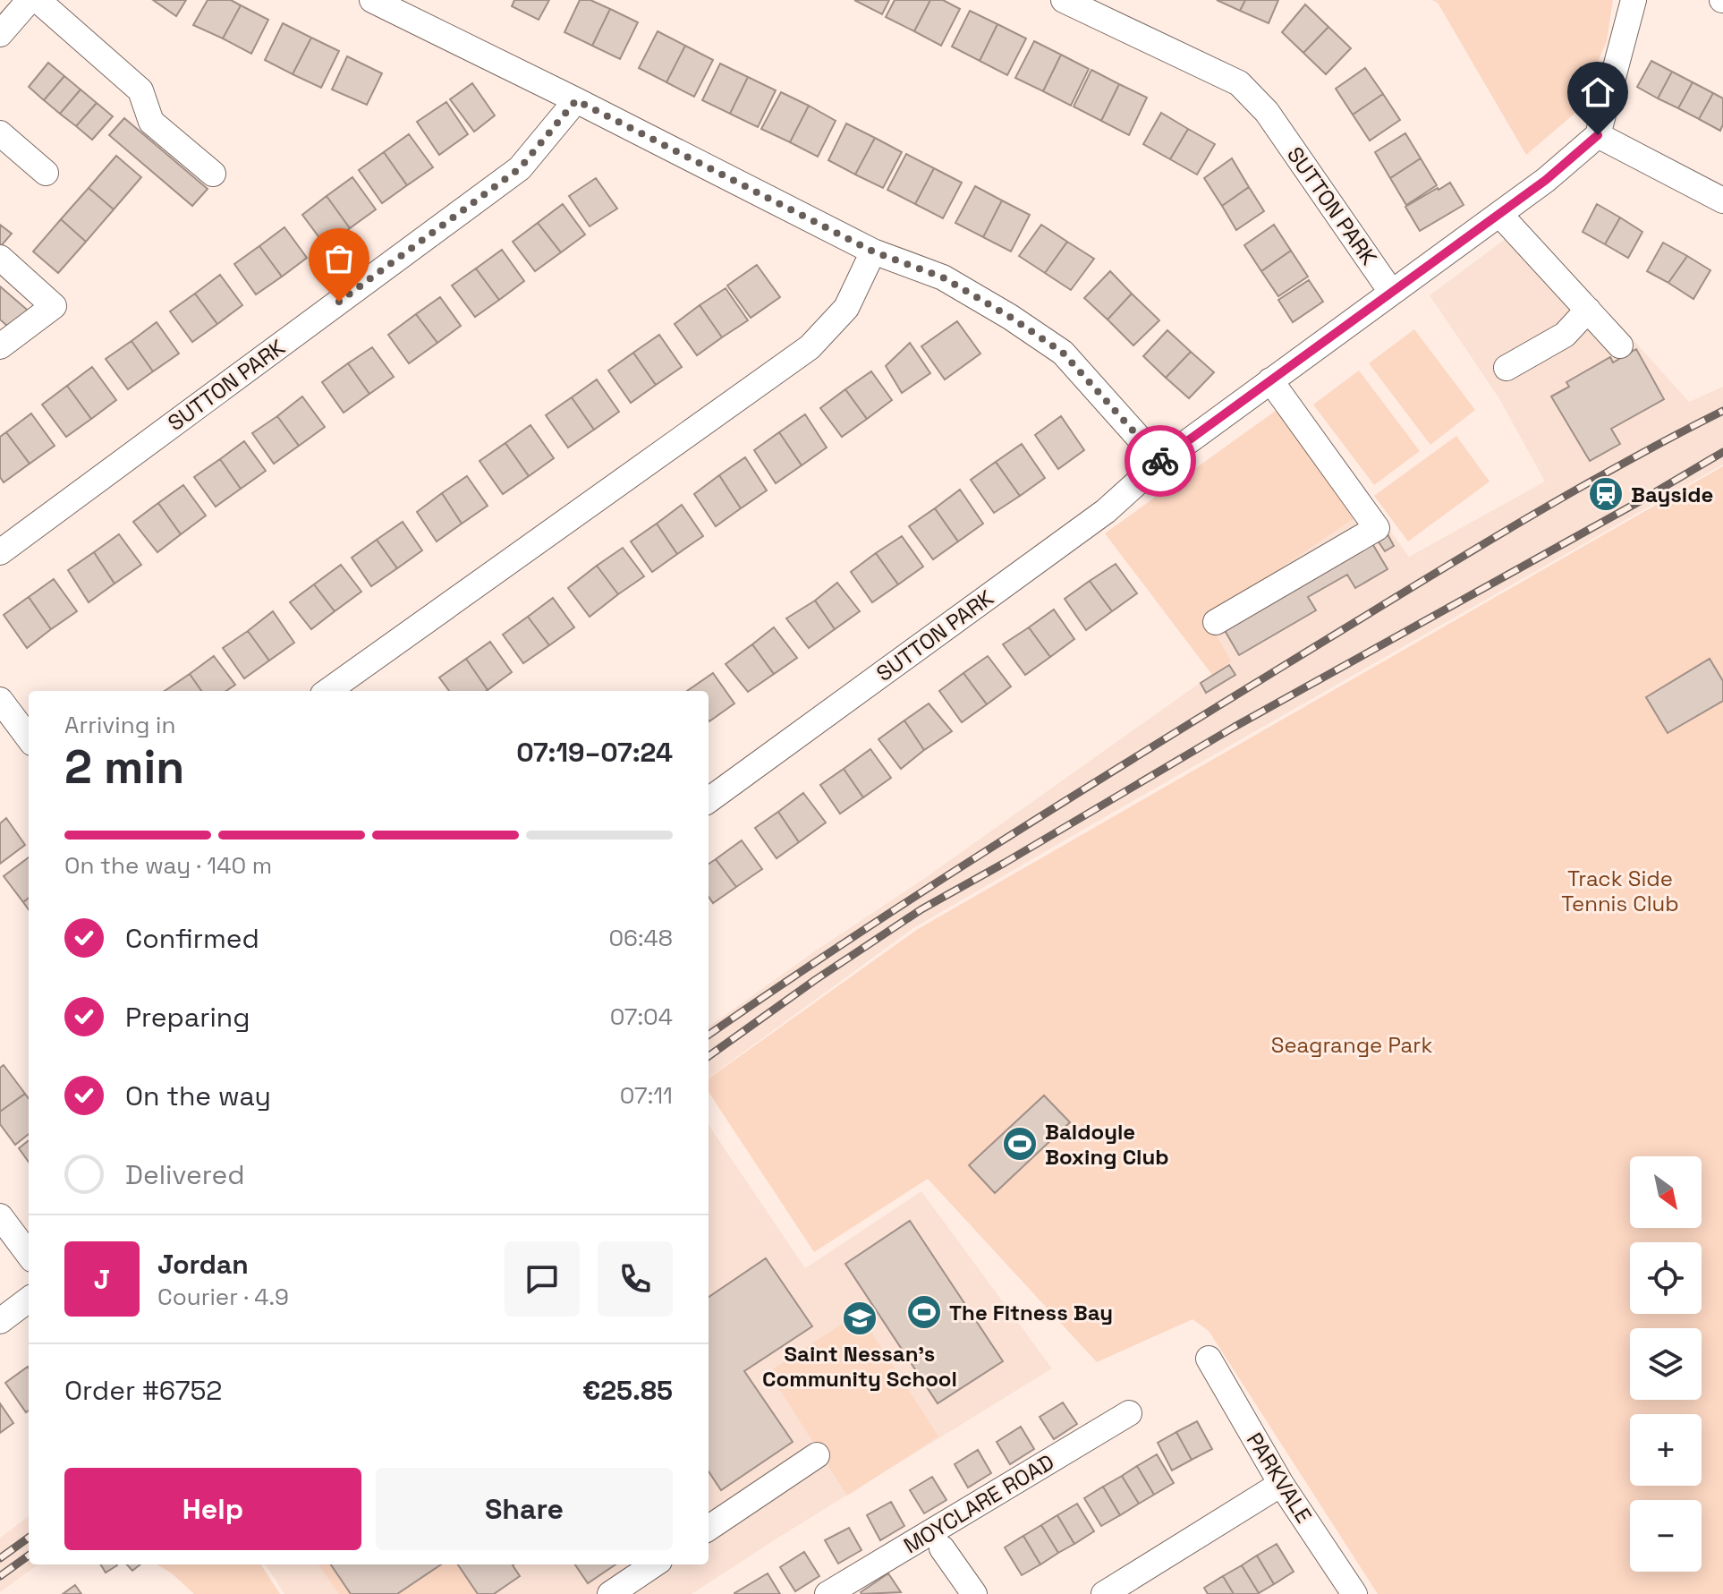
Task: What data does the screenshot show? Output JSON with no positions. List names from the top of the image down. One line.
{"streets":{"street":["SUTTON PARK","PARKVALE","MOYCLARE ROAD"]},"parks":["Track Side Tennis Club","Seagrange Park"],"places":{"station":["Bayside"],"sports":["Baldoyle Boxing Club","The Fitness Bay"],"school or university":["Saint Nessan's Community School"]},"north":"bottom right","page":{"heading":["2 min","Arriving in","07:19–07:24"],"panel":["Jordan","Courier · 4.9","Order #6752","€25.85"],"bar":"On the way · 140 m","list":[["Confirmed","06:48"],["Preparing","07:04"],["On the way","07:11"],"Delivered"],"map_buttons":["+","−"],"round":"J","buttons":["Help","Share"]}}
